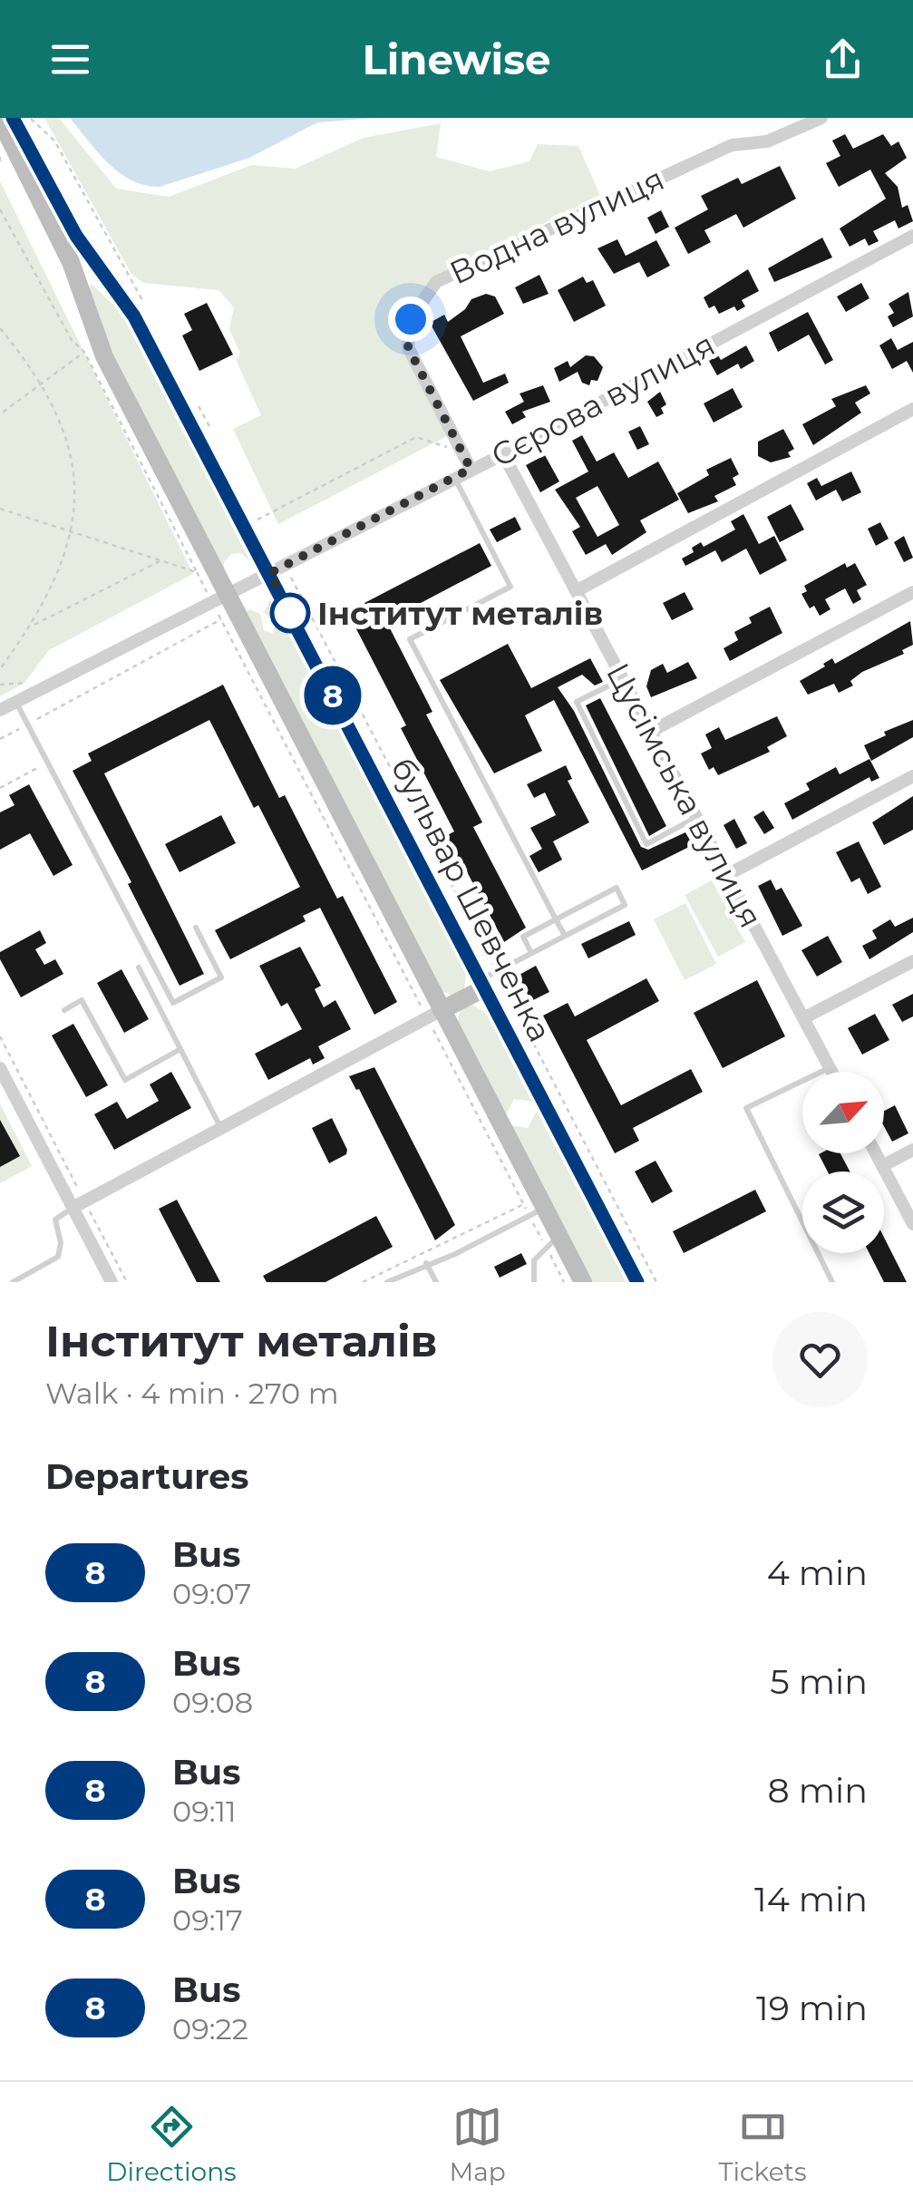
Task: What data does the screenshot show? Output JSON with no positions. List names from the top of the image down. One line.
{"streets":{"main road":["бульвар Шевченка"],"street":["Водна вулиця","Сєрова вулиця","Цусімська вулиця"]},"crossings":[["Водна вулиця","Сєрова вулиця"],["Сєрова вулиця","Цусімська вулиця"],["Сєрова вулиця","бульвар Шевченка"]],"places":["Інститут металів"],"lines":["bus line 8"],"north":"top right","page":{"header":"Linewise","on_map":"8","heading":[["Інститут металів","Walk · 4 min · 270 m"],"Departures"],"list":[{"mark":"8","name":"Bus","note":"09:07","value":"4 min"},{"mark":"8","name":"Bus","note":"09:08","value":"5 min"},{"mark":"8","name":"Bus","note":"09:11","value":"8 min"},{"mark":"8","name":"Bus","note":"09:17","value":"14 min"},{"mark":"8","name":"Bus","note":"09:22","value":"19 min"}],"tabs":["Directions","Map","Tickets"]}}
